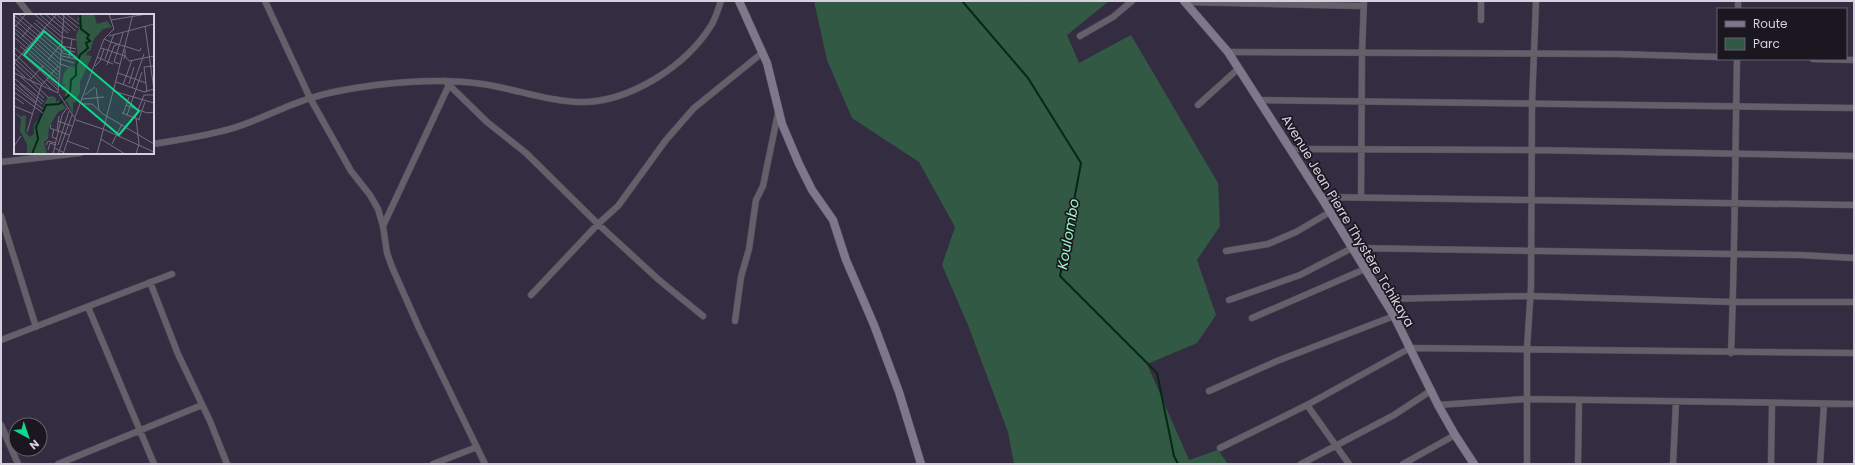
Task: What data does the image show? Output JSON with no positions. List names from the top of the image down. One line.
{"streets":{"street":["Avenue Jean Pierre Thystère Tchikaya"]},"water":["Koulombo"],"legend":["Route","Parc"],"north":"bottom right"}
